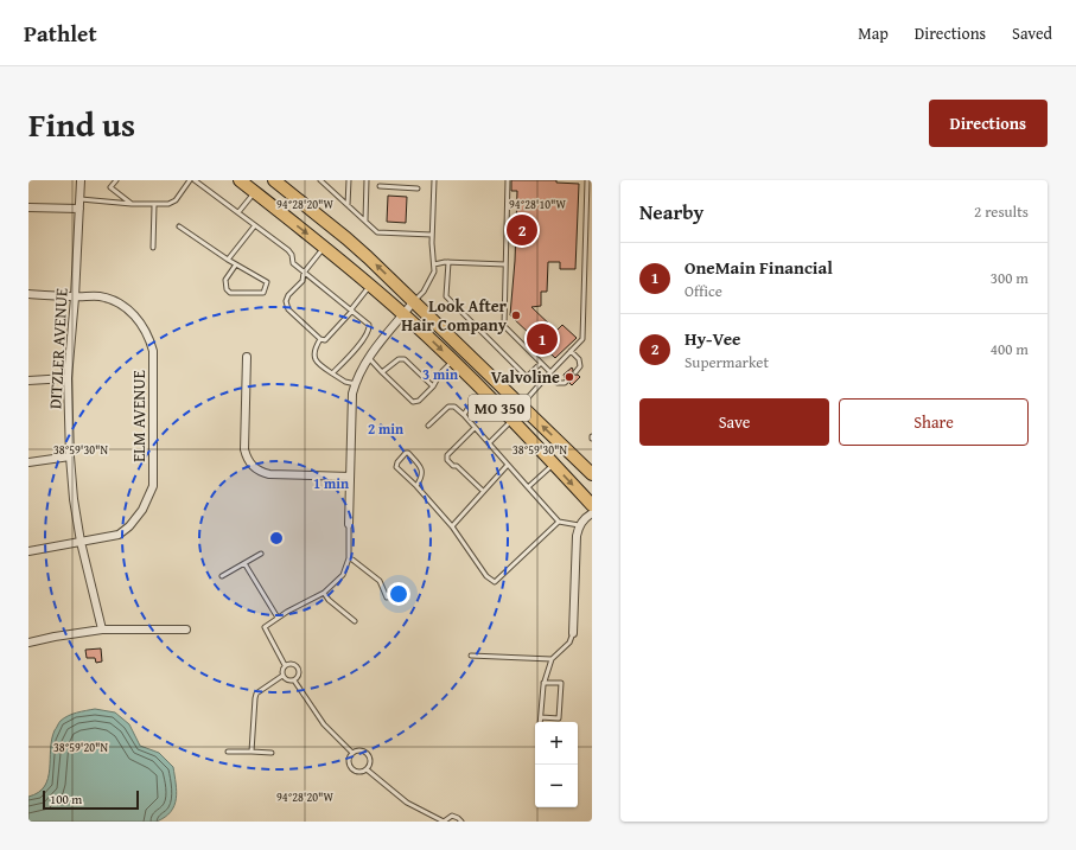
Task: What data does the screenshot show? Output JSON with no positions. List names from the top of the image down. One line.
{"streets":{"highway":["MO 350"],"street":["DITZLER AVENUE","ELM AVENUE"]},"crossings":[["DITZLER AVENUE","ELM AVENUE"]],"places":["Look After Hair Company","Valvoline"],"scale_bar":"100 m","page":{"header":"Pathlet","nav":["Map","Directions","Saved"],"title":"Find us","buttons":["Directions",["Save","Share"]],"heading":["Nearby","2 results"],"pins":["2","1"],"list":[{"mark":"1","name":"OneMain Financial","note":"Office","value":"300 m"},{"mark":"2","name":"Hy-Vee","note":"Supermarket","value":"400 m"}],"map_buttons":["+","−"],"scale":"100 m"},"coordinates":["94°28'20\"W","94°28'10\"W","38°59'30\"N","38°59'20\"N"],"rings":["3 min","2 min","1 min"]}
